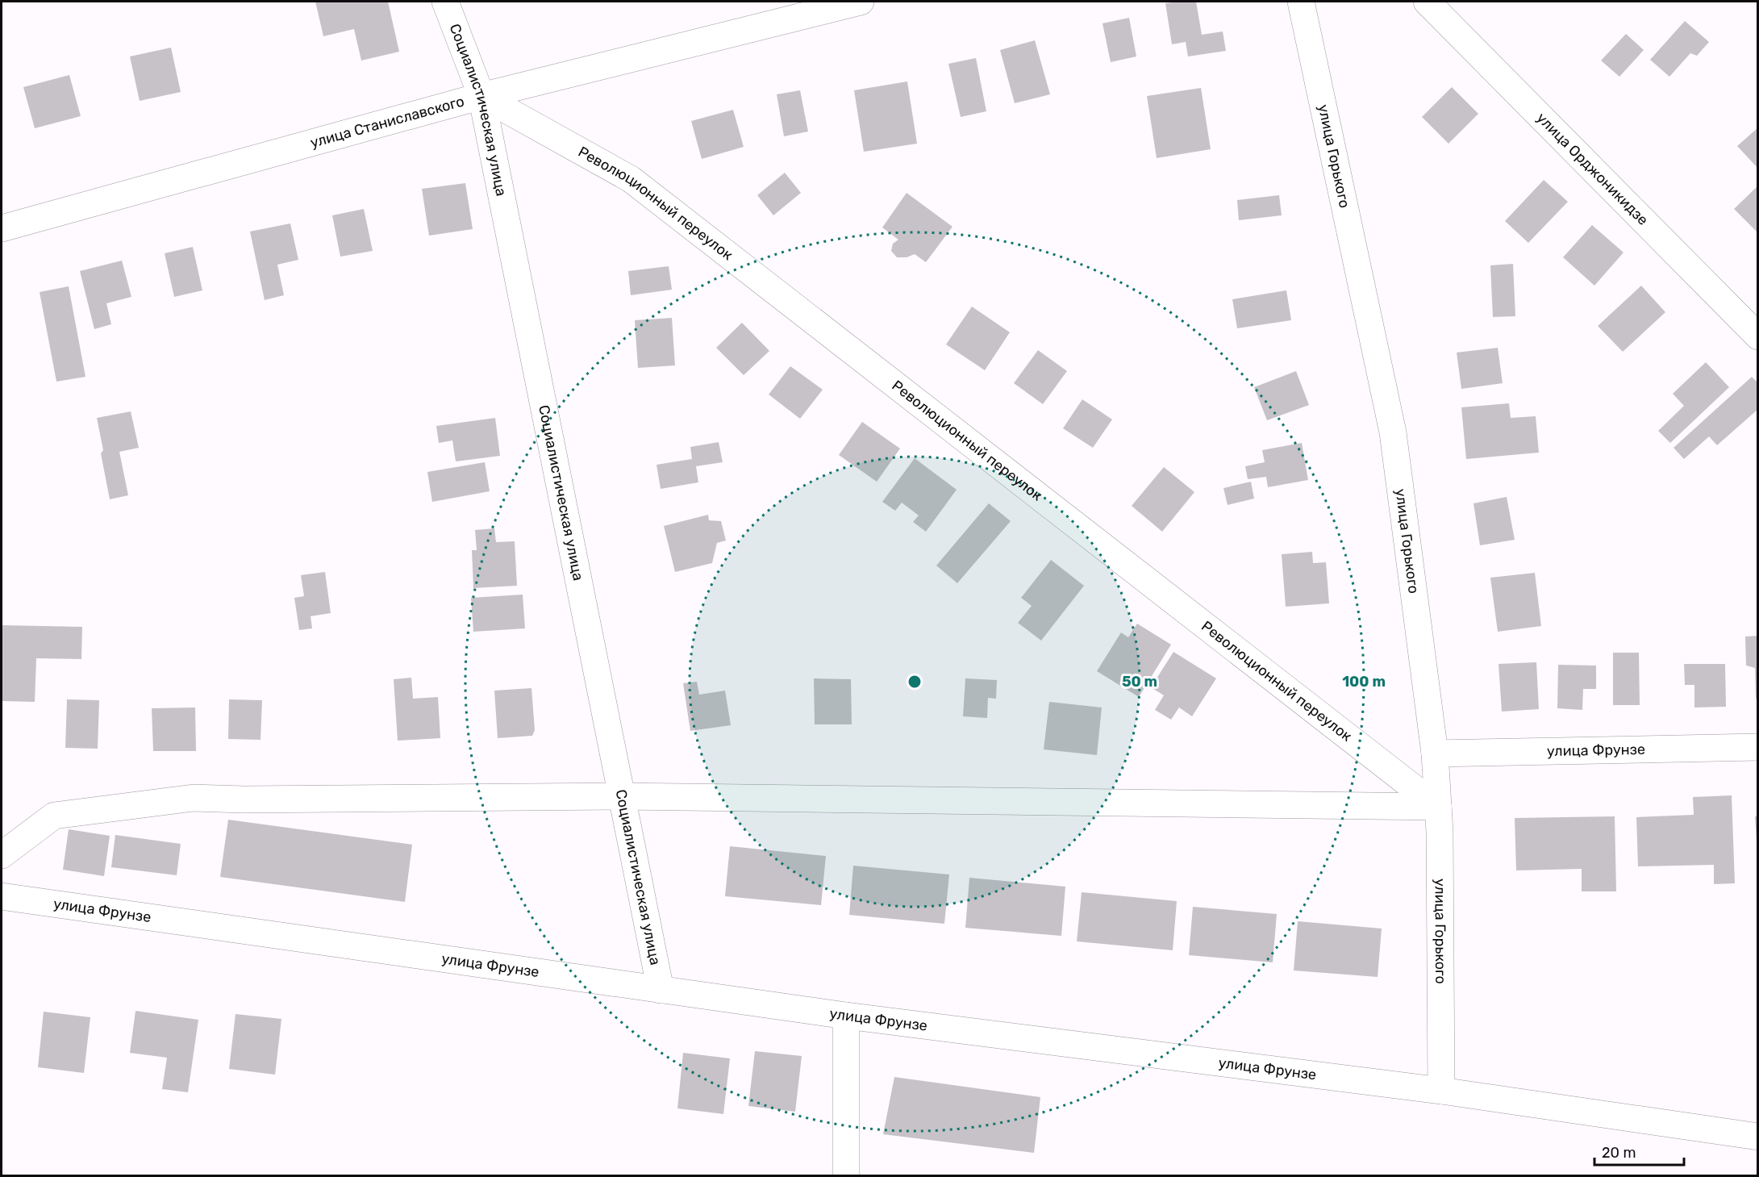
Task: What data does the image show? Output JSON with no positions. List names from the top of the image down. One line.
{"streets":{"street":["Социалистическая улица","улица Станиславского","улица Горького","улица Орджоникидзе","Революционный переулок","улица Фрунзе"]},"crossings":[["Социалистическая улица","улица Станиславского"],["Социалистическая улица","Революционный переулок"],["Социалистическая улица","улица Фрунзе"],["улица Станиславского","Революционный переулок"],["улица Горького","Революционный переулок"],["улица Горького","улица Фрунзе"]],"scale_bar":"20 m","rings":["50 m","100 m"]}
